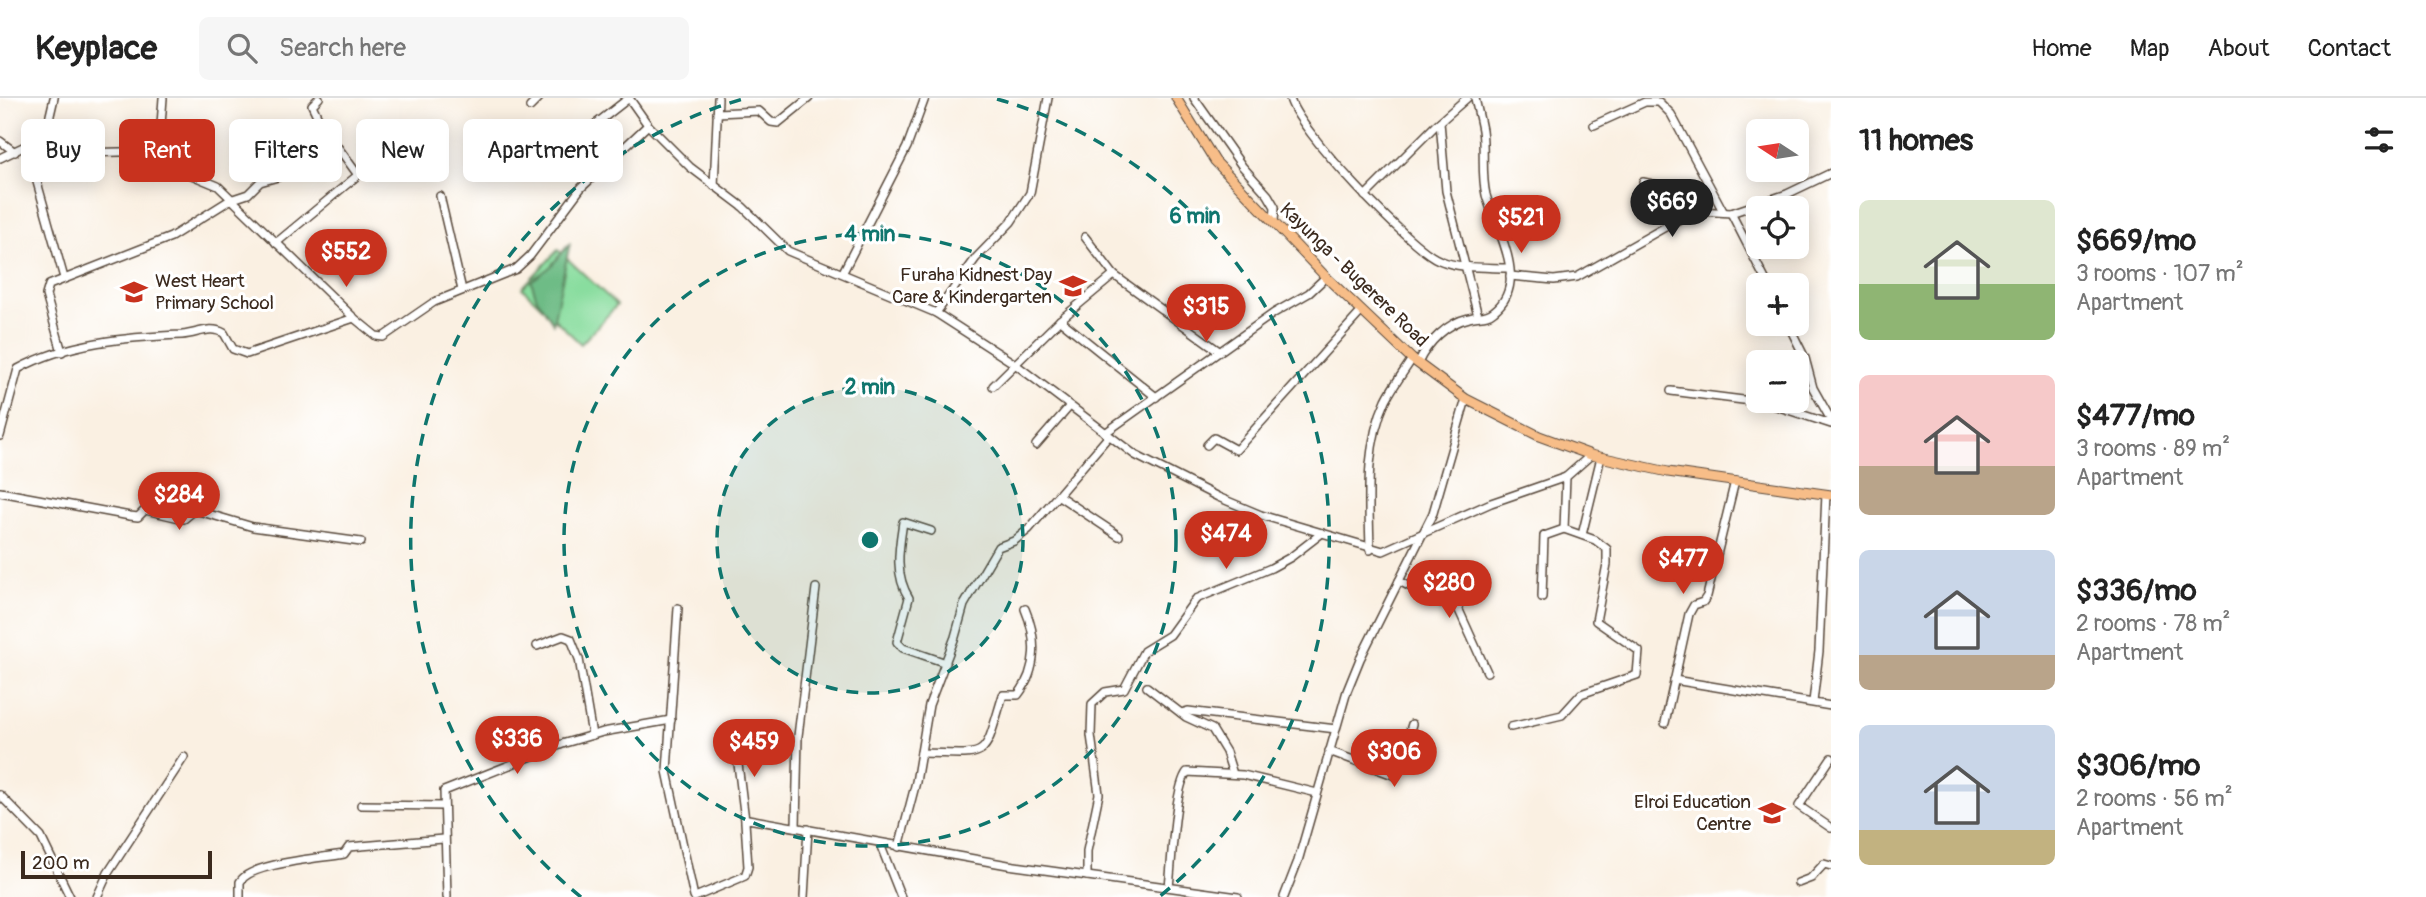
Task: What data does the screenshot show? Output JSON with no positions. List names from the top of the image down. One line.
{"streets":{"main road":["Kayunga - Bugerere Road"]},"places":{"school or university":["Furaha Kidnest Day Care & Kindergarten","West Heart Primary School","Elroi Education Centre"]},"scale_bar":"200 m","north":"left","page":{"header":"Keyplace","search":"Search here","nav":["Home","Map","About","Contact"],"heading":"11 homes","map_buttons":["+","−"],"chip":["Buy","Rent","Filters","New","Apartment"],"price":["$669","$521","$552","$315","$284","$474","$477","$280","$336","$459","$306"],"list":[{"name":"$669/mo","note":"3 rooms · 107 m² · Apartment"},{"name":"$477/mo","note":"3 rooms · 89 m² · Apartment"},{"name":"$336/mo","note":"2 rooms · 78 m² · Apartment"},{"name":"$306/mo","note":"2 rooms · 56 m² · Apartment"}],"scale":"200 m"},"rings":["6 min","4 min","2 min"]}
